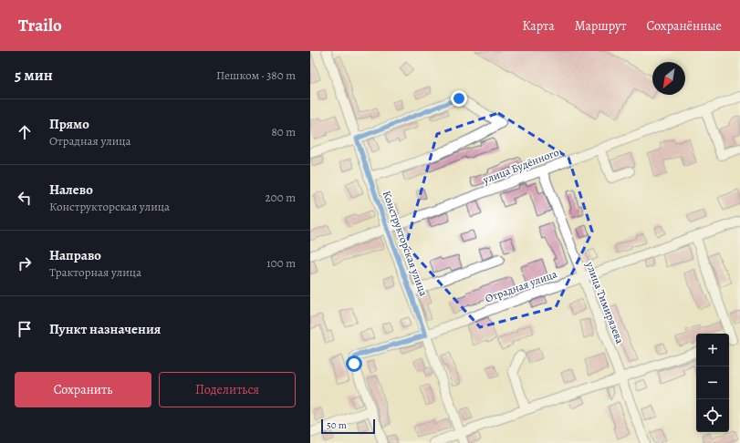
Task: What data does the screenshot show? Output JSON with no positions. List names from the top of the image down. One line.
{"streets":{"street":["улица Будённого","Конструкторская улица","Отрадная улица","улица Тимирязева"]},"crossings":[["улица Будённого","Конструкторская улица"],["улица Будённого","улица Тимирязева"],["Конструкторская улица","Отрадная улица"],["Отрадная улица","улица Тимирязева"]],"scale_bar":"50 m","north":"bottom left","page":{"header":"Trailo","nav":["Карта","Маршрут","Сохранённые"],"heading":["5 мин","Пешком · 380 m"],"list":[["Прямо","Отрадная улица","80 m"],["Налево","Конструкторская улица","200 m"],["Направо","Тракторная улица","100 m"],"Пункт назначения"],"map_buttons":["+","−"],"buttons":["Сохранить","Поделиться"],"scale":"50 m"}}
